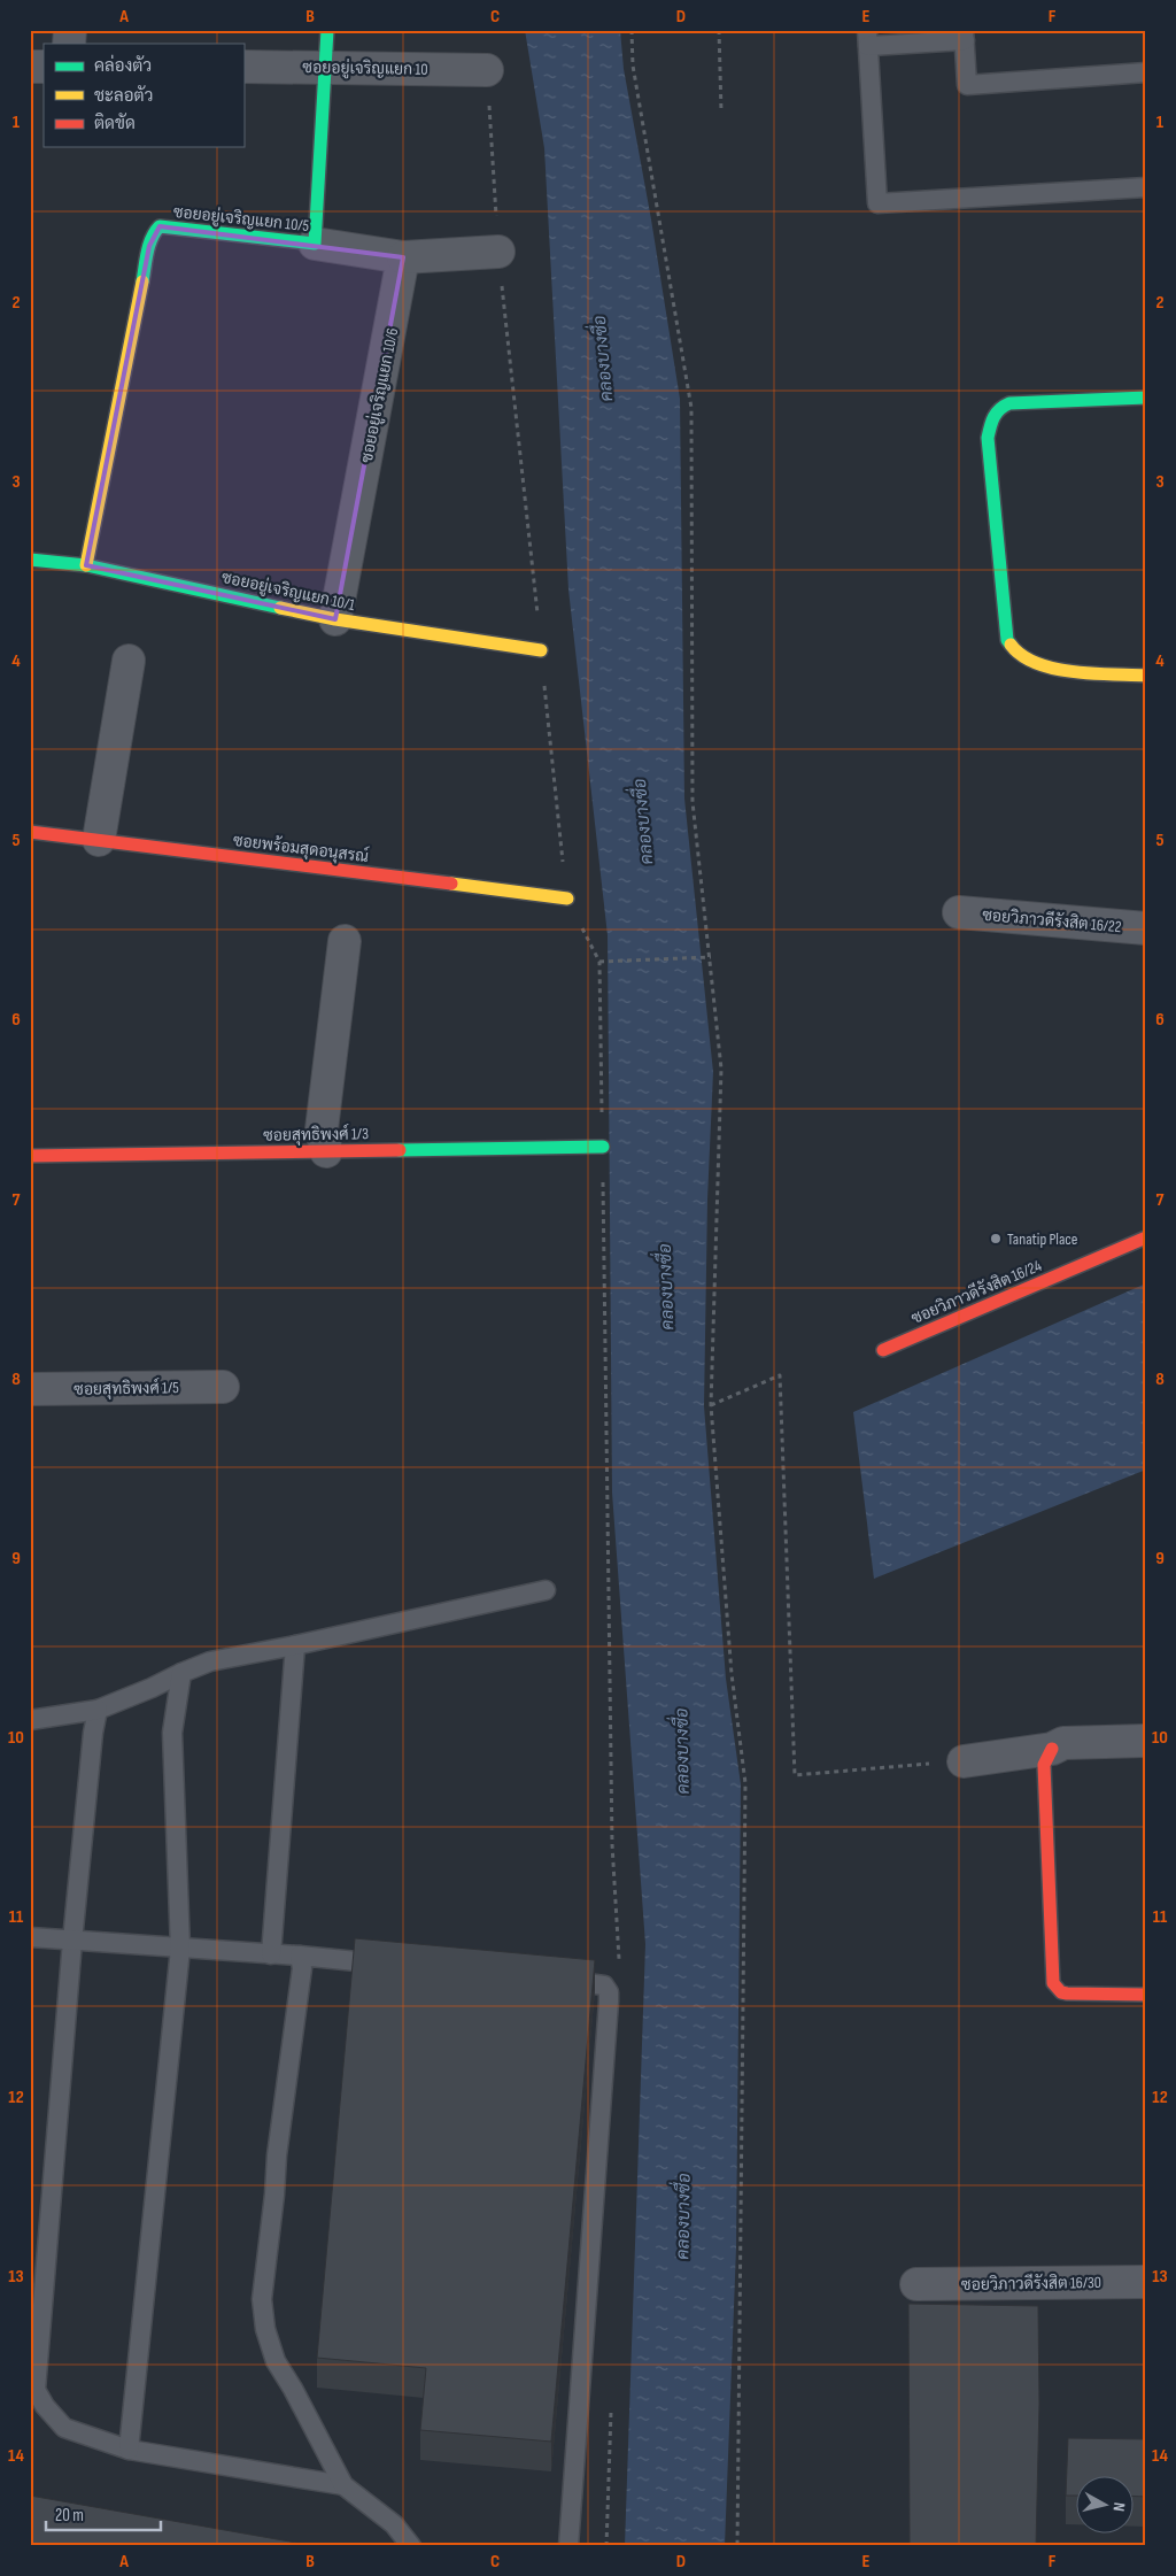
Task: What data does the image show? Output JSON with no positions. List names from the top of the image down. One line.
{"streets":{"street":["ซอยอยู่เจริญแยก 10","ซอยอยู่เจริญแยก 10/5","ซอยอยู่เจริญแยก 10/6","ซอยอยู่เจริญแยก 10/1","ซอยพร้อมสุดอนุสรณ์","ซอยวิภาวดีรังสิต 16/22","ซอยสุทธิพงศ์ 1/3","ซอยวิภาวดีรังสิต 16/24","ซอยสุทธิพงศ์ 1/5","ซอยวิภาวดีรังสิต 16/30"]},"crossings":[["ซอยอยู่เจริญแยก 10","ซอยอยู่เจริญแยก 10/5"],["ซอยอยู่เจริญแยก 10/5","ซอยอยู่เจริญแยก 10/1"],["ซอยอยู่เจริญแยก 10/6","ซอยอยู่เจริญแยก 10/1"]],"water":["คลองบางซื่อ"],"places":["Tanatip Place"],"legend":["คล่องตัว","ชะลอตัว","ติดขัด"],"scale_bar":"20 m","north":"right","grid":{"columns":["A","B","C","D","E","F"],"rows":["1","2","3","4","5","6","7","8","9","10","11","12","13","14"]}}
